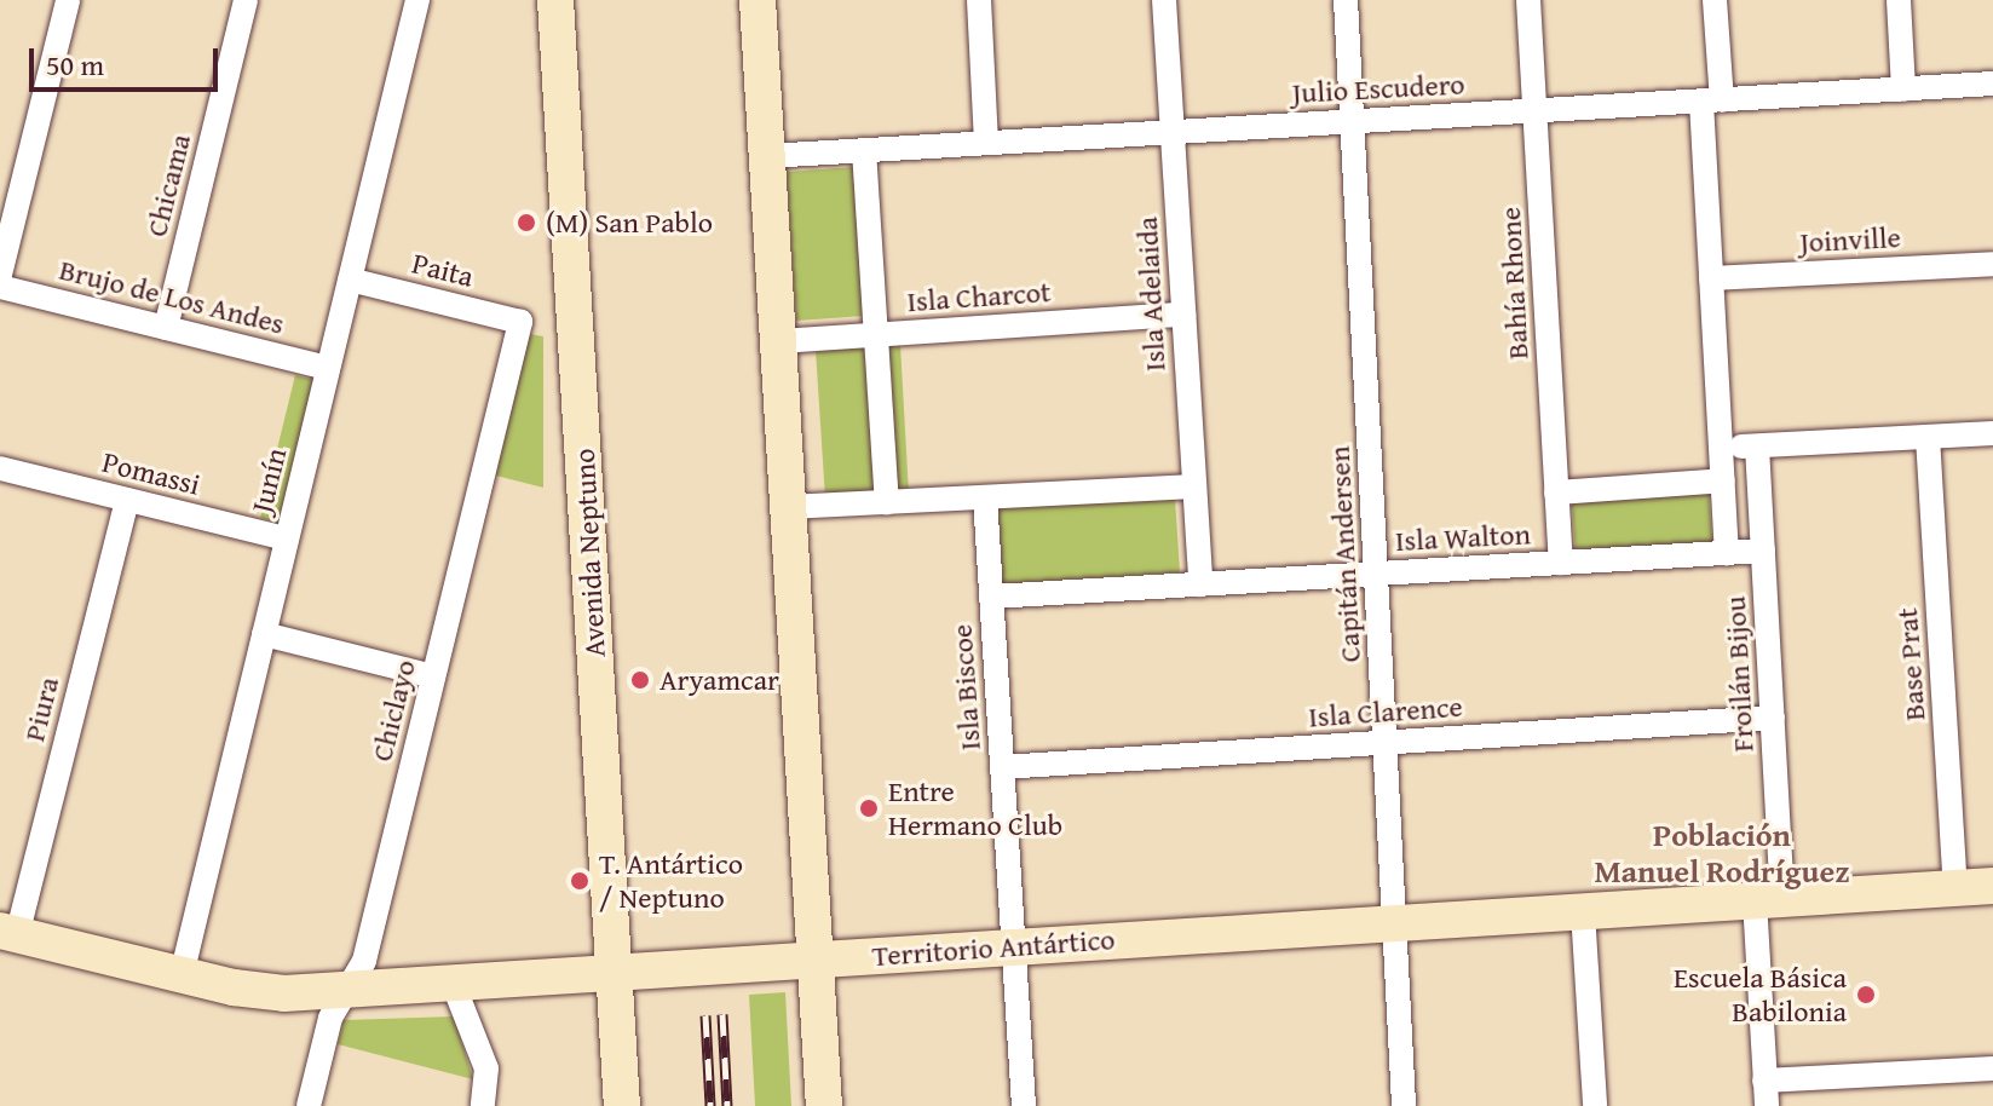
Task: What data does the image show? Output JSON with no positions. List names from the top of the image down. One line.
{"streets":{"main road":["Avenida Neptuno","Territorio Antártico"],"street":["Julio Escudero","Chicama","Joinville","Paita","Bahía Rhone","Isla Adelaida","Brujo de Los Andes","Isla Charcot","Pomassi","Junín","Isla Walton","Capitán Andersen","Base Prat","Froilán Bijou","Isla Biscoe","Piura","Chiclayo","Isla Clarence"]},"crossings":[["Julio Escudero","Bahía Rhone"],["Julio Escudero","Isla Adelaida"],["Julio Escudero","Capitán Andersen"],["Julio Escudero","Froilán Bijou"],["Chicama","Brujo de Los Andes"],["Joinville","Froilán Bijou"],["Paita","Junín"],["Paita","Chiclayo"],["Bahía Rhone","Isla Walton"],["Isla Adelaida","Isla Charcot"],["Isla Adelaida","Isla Walton"],["Brujo de Los Andes","Junín"],["Pomassi","Junín"],["Pomassi","Piura"],["Junín","Territorio Antártico"],["Isla Walton","Capitán Andersen"],["Isla Walton","Froilán Bijou"],["Isla Walton","Isla Biscoe"],["Avenida Neptuno","Territorio Antártico"],["Capitán Andersen","Isla Clarence"],["Capitán Andersen","Territorio Antártico"],["Base Prat","Territorio Antártico"],["Froilán Bijou","Isla Clarence"],["Froilán Bijou","Territorio Antártico"],["Isla Biscoe","Isla Clarence"],["Isla Biscoe","Territorio Antártico"],["Piura","Territorio Antártico"],["Chiclayo","Territorio Antártico"]],"districts":["Población Manuel Rodríguez"],"places":["(M) San Pablo","Aryamcar","Entre Hermano Club","T. Antártico / Neptuno","Escuela Básica Babilonia"],"scale_bar":"50 m"}
